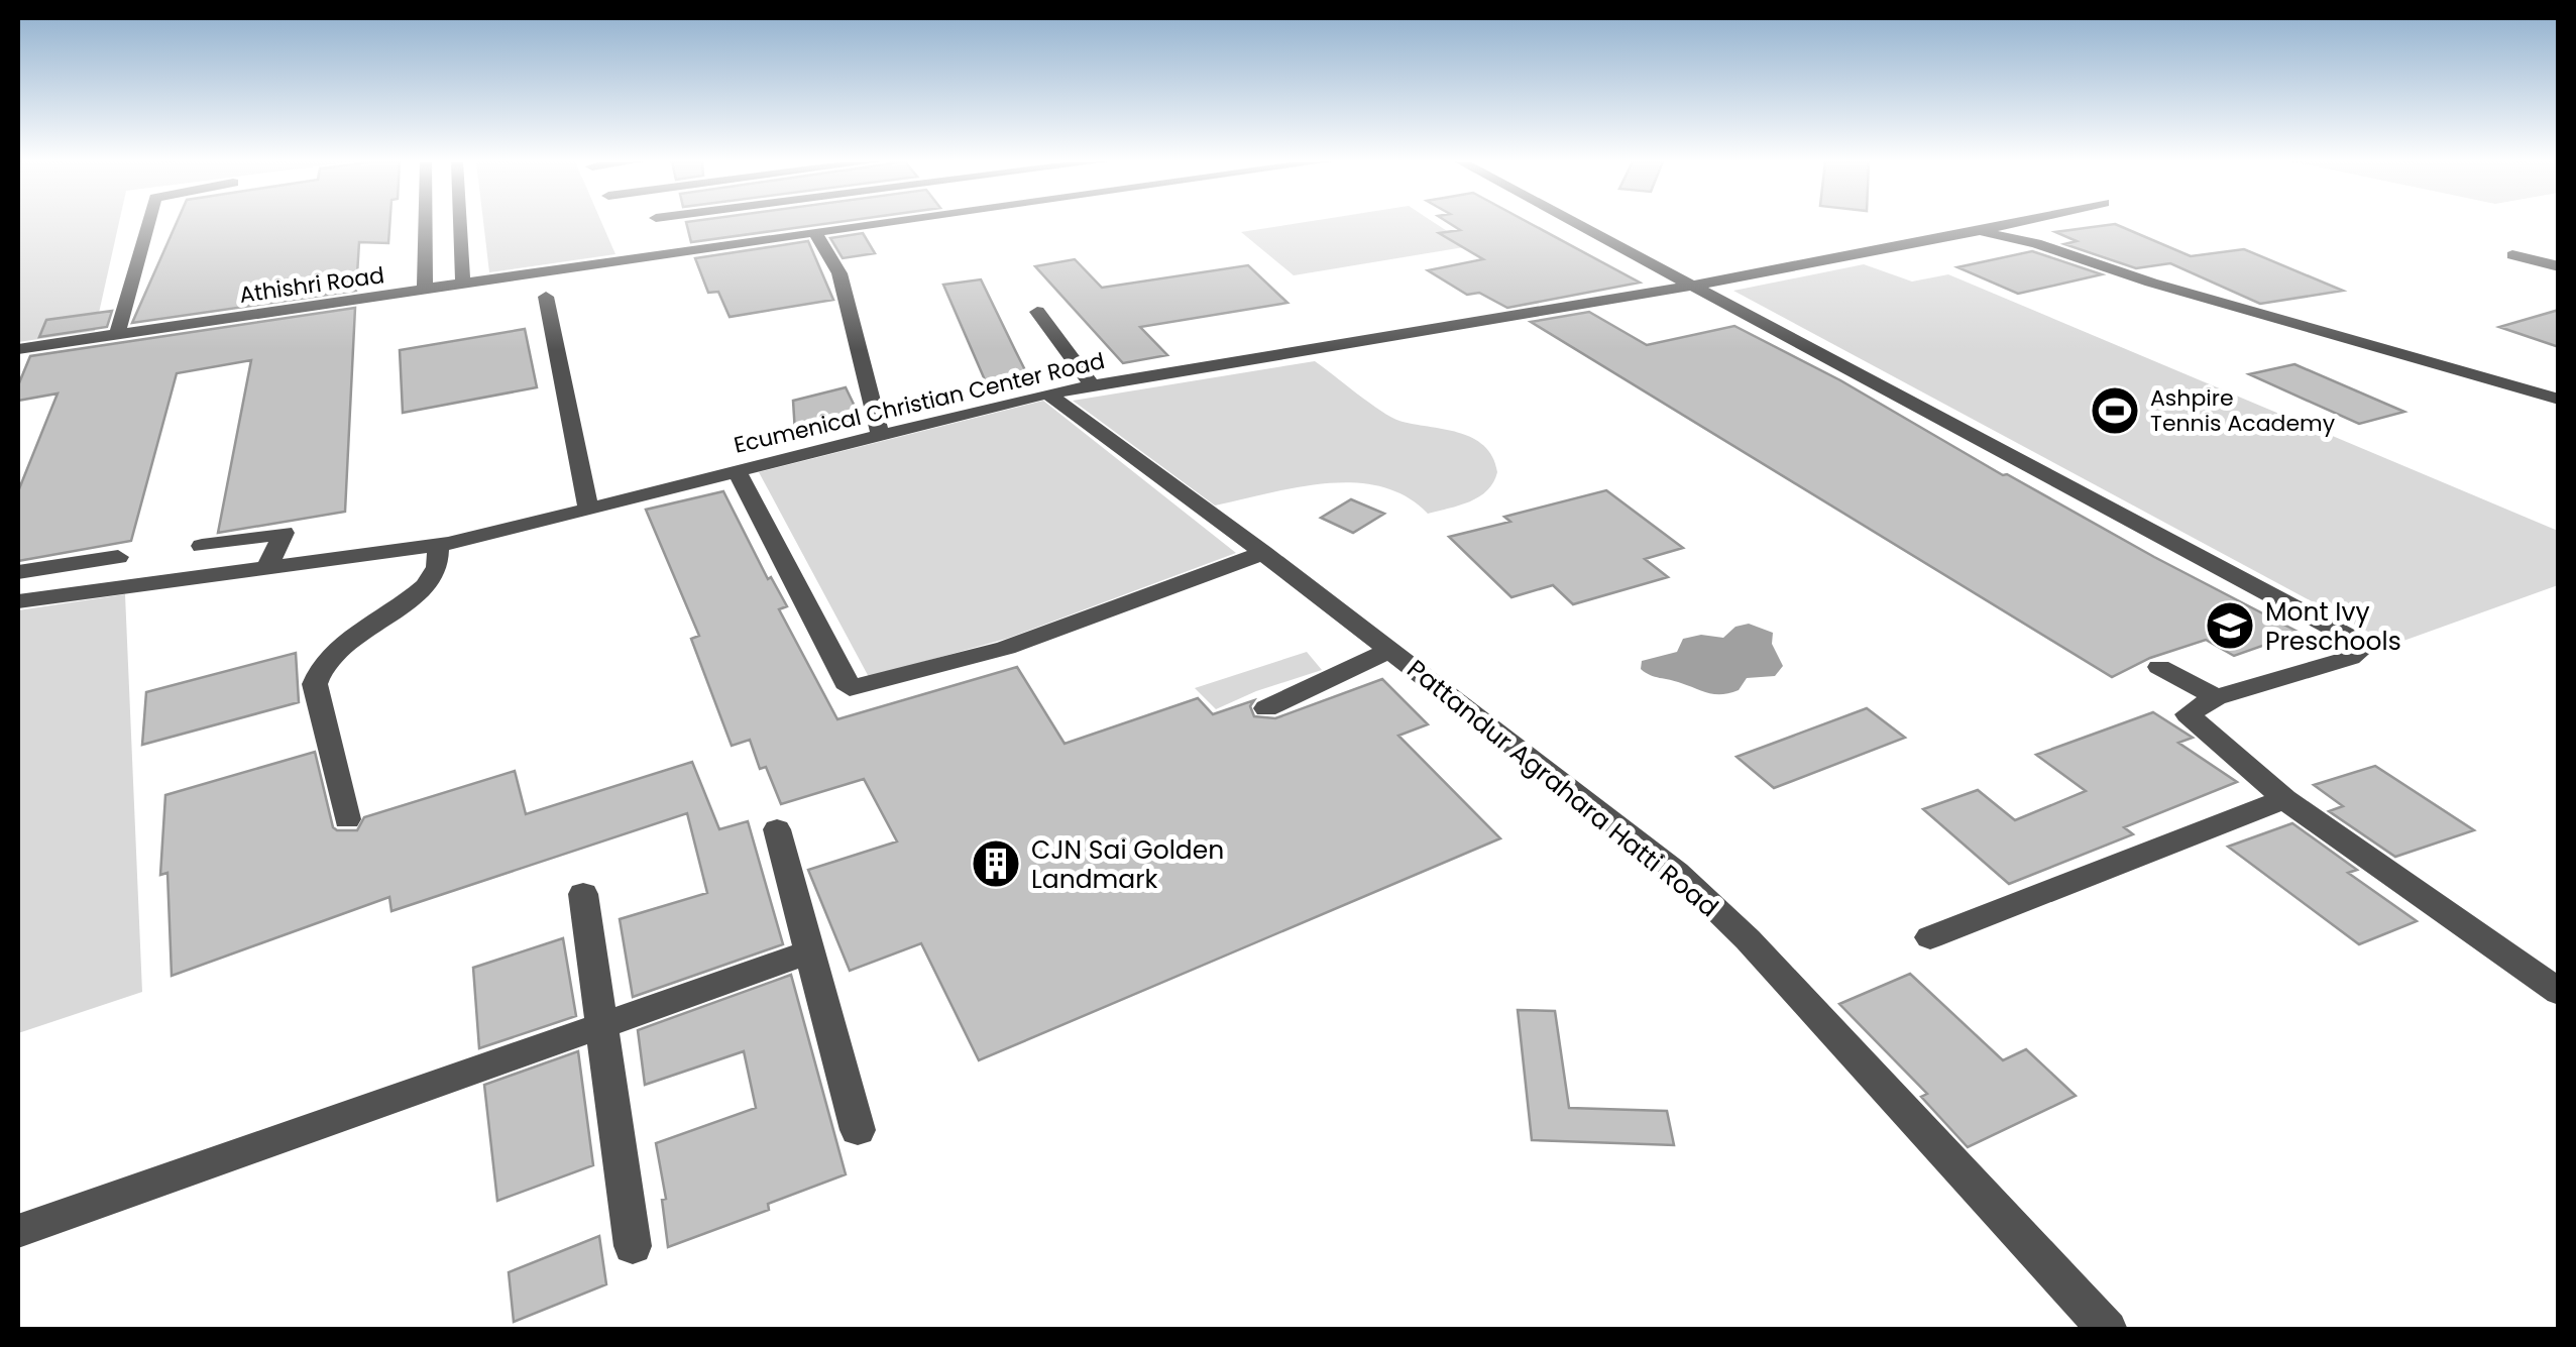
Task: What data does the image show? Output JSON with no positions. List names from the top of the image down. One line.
{"streets":{"street":["Athishri Road","Ecumenical Christian Center Road","Pattandur Agrahara Hatti Road"]},"crossings":[["Ecumenical Christian Center Road","Pattandur Agrahara Hatti Road"]],"places":{"sports":["Ashpire Tennis Academy"],"school or university":["Mont Ivy Preschools"],"building":["CJN Sai Golden Landmark"]}}
